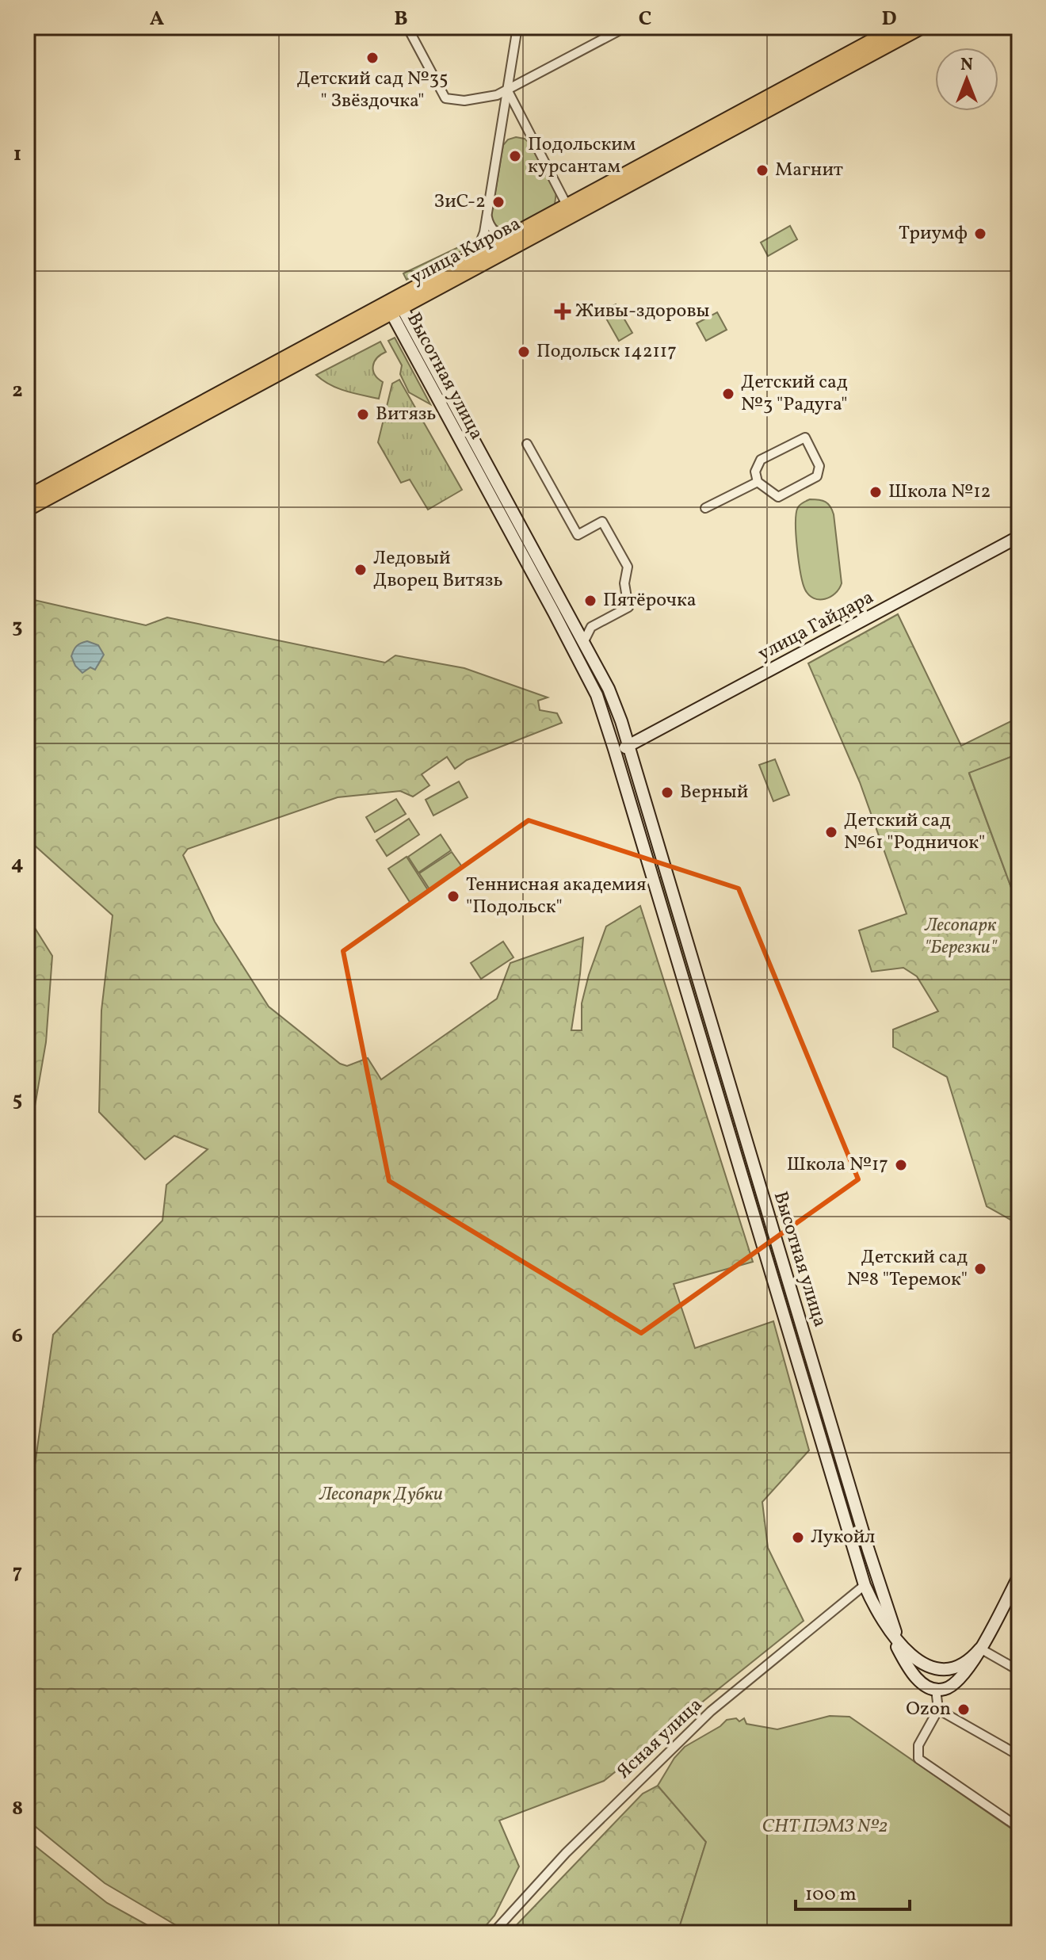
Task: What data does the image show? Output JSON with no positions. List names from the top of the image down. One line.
{"streets":{"main road":["улица Кирова"],"street":["Высотная улица","улица Гайдара","Ясная улица"]},"crossings":[["улица Кирова","Высотная улица"],["Высотная улица","улица Гайдара"],["Высотная улица","Ясная улица"]],"parks":["Лесопарк \"Березки\"","Лесопарк Дубки","СНТ ПЭМЗ №2"],"places":{"other":["Детский сад №35 \" Звёздочка\"","Подольским курсантам","Магнит","ЗиС-2","Триумф","Подольск 142117","Детский сад №3 \"Радуга\"","Витязь","Школа №12","Ледовый Дворец Витязь","Пятёрочка","Верный","Детский сад №61 \"Родничок\"","Теннисная академия \"Подольск\"","Школа №17","Детский сад №8 \"Теремок\"","Лукойл","Ozon"],"health":["Живы-здоровы"]},"scale_bar":"100 m","north":"top","grid":{"columns":["A","B","C","D"],"rows":["1","2","3","4","5","6","7","8"]}}
